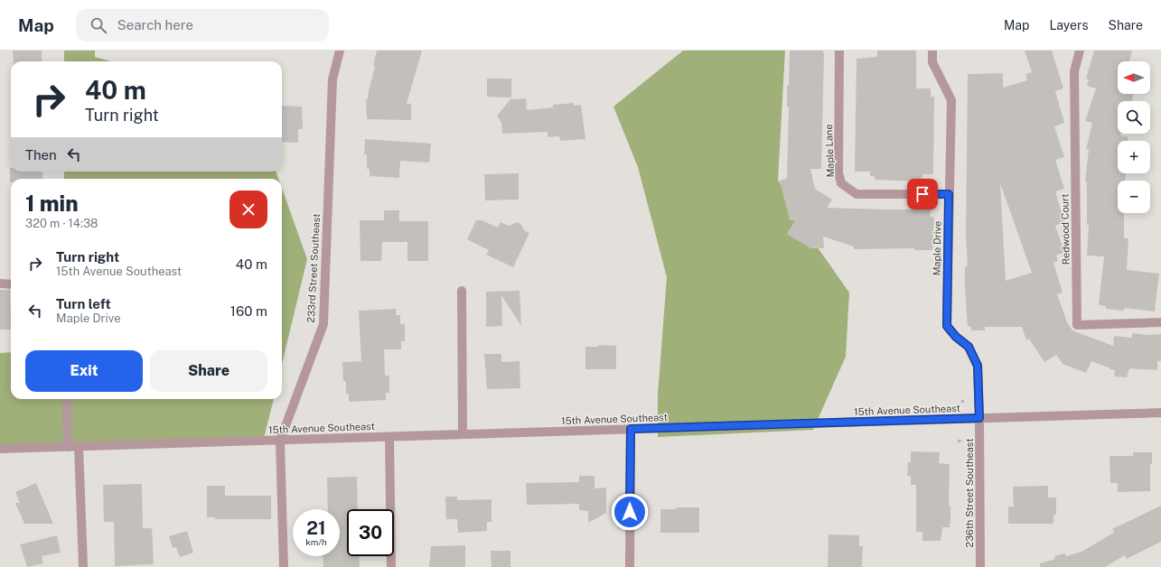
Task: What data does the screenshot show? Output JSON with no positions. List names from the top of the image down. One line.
{"streets":{"street":["Maple Lane","Redwood Court","Maple Drive","233rd Street Southeast","15th Avenue Southeast","236th Street Southeast"]},"crossings":[["Maple Lane","Maple Drive"],["Maple Drive","15th Avenue Southeast"],["Maple Drive","236th Street Southeast"],["233rd Street Southeast","15th Avenue Southeast"],["15th Avenue Southeast","236th Street Southeast"]],"north":"left","page":{"header":"Map","search":"Search here","nav":["Map","Layers","Share"],"map_buttons":["+","−"],"turn":["40 m","Turn right"],"then":"Then","heading":["1 min","320 m · 14:38"],"list":[{"name":"Turn right","note":"15th Avenue Southeast","value":"40 m"},{"name":"Turn left","note":"Maple Drive","value":"160 m"}],"buttons":["Exit","Share"],"speed":"21 km/h","limit":"30"}}
